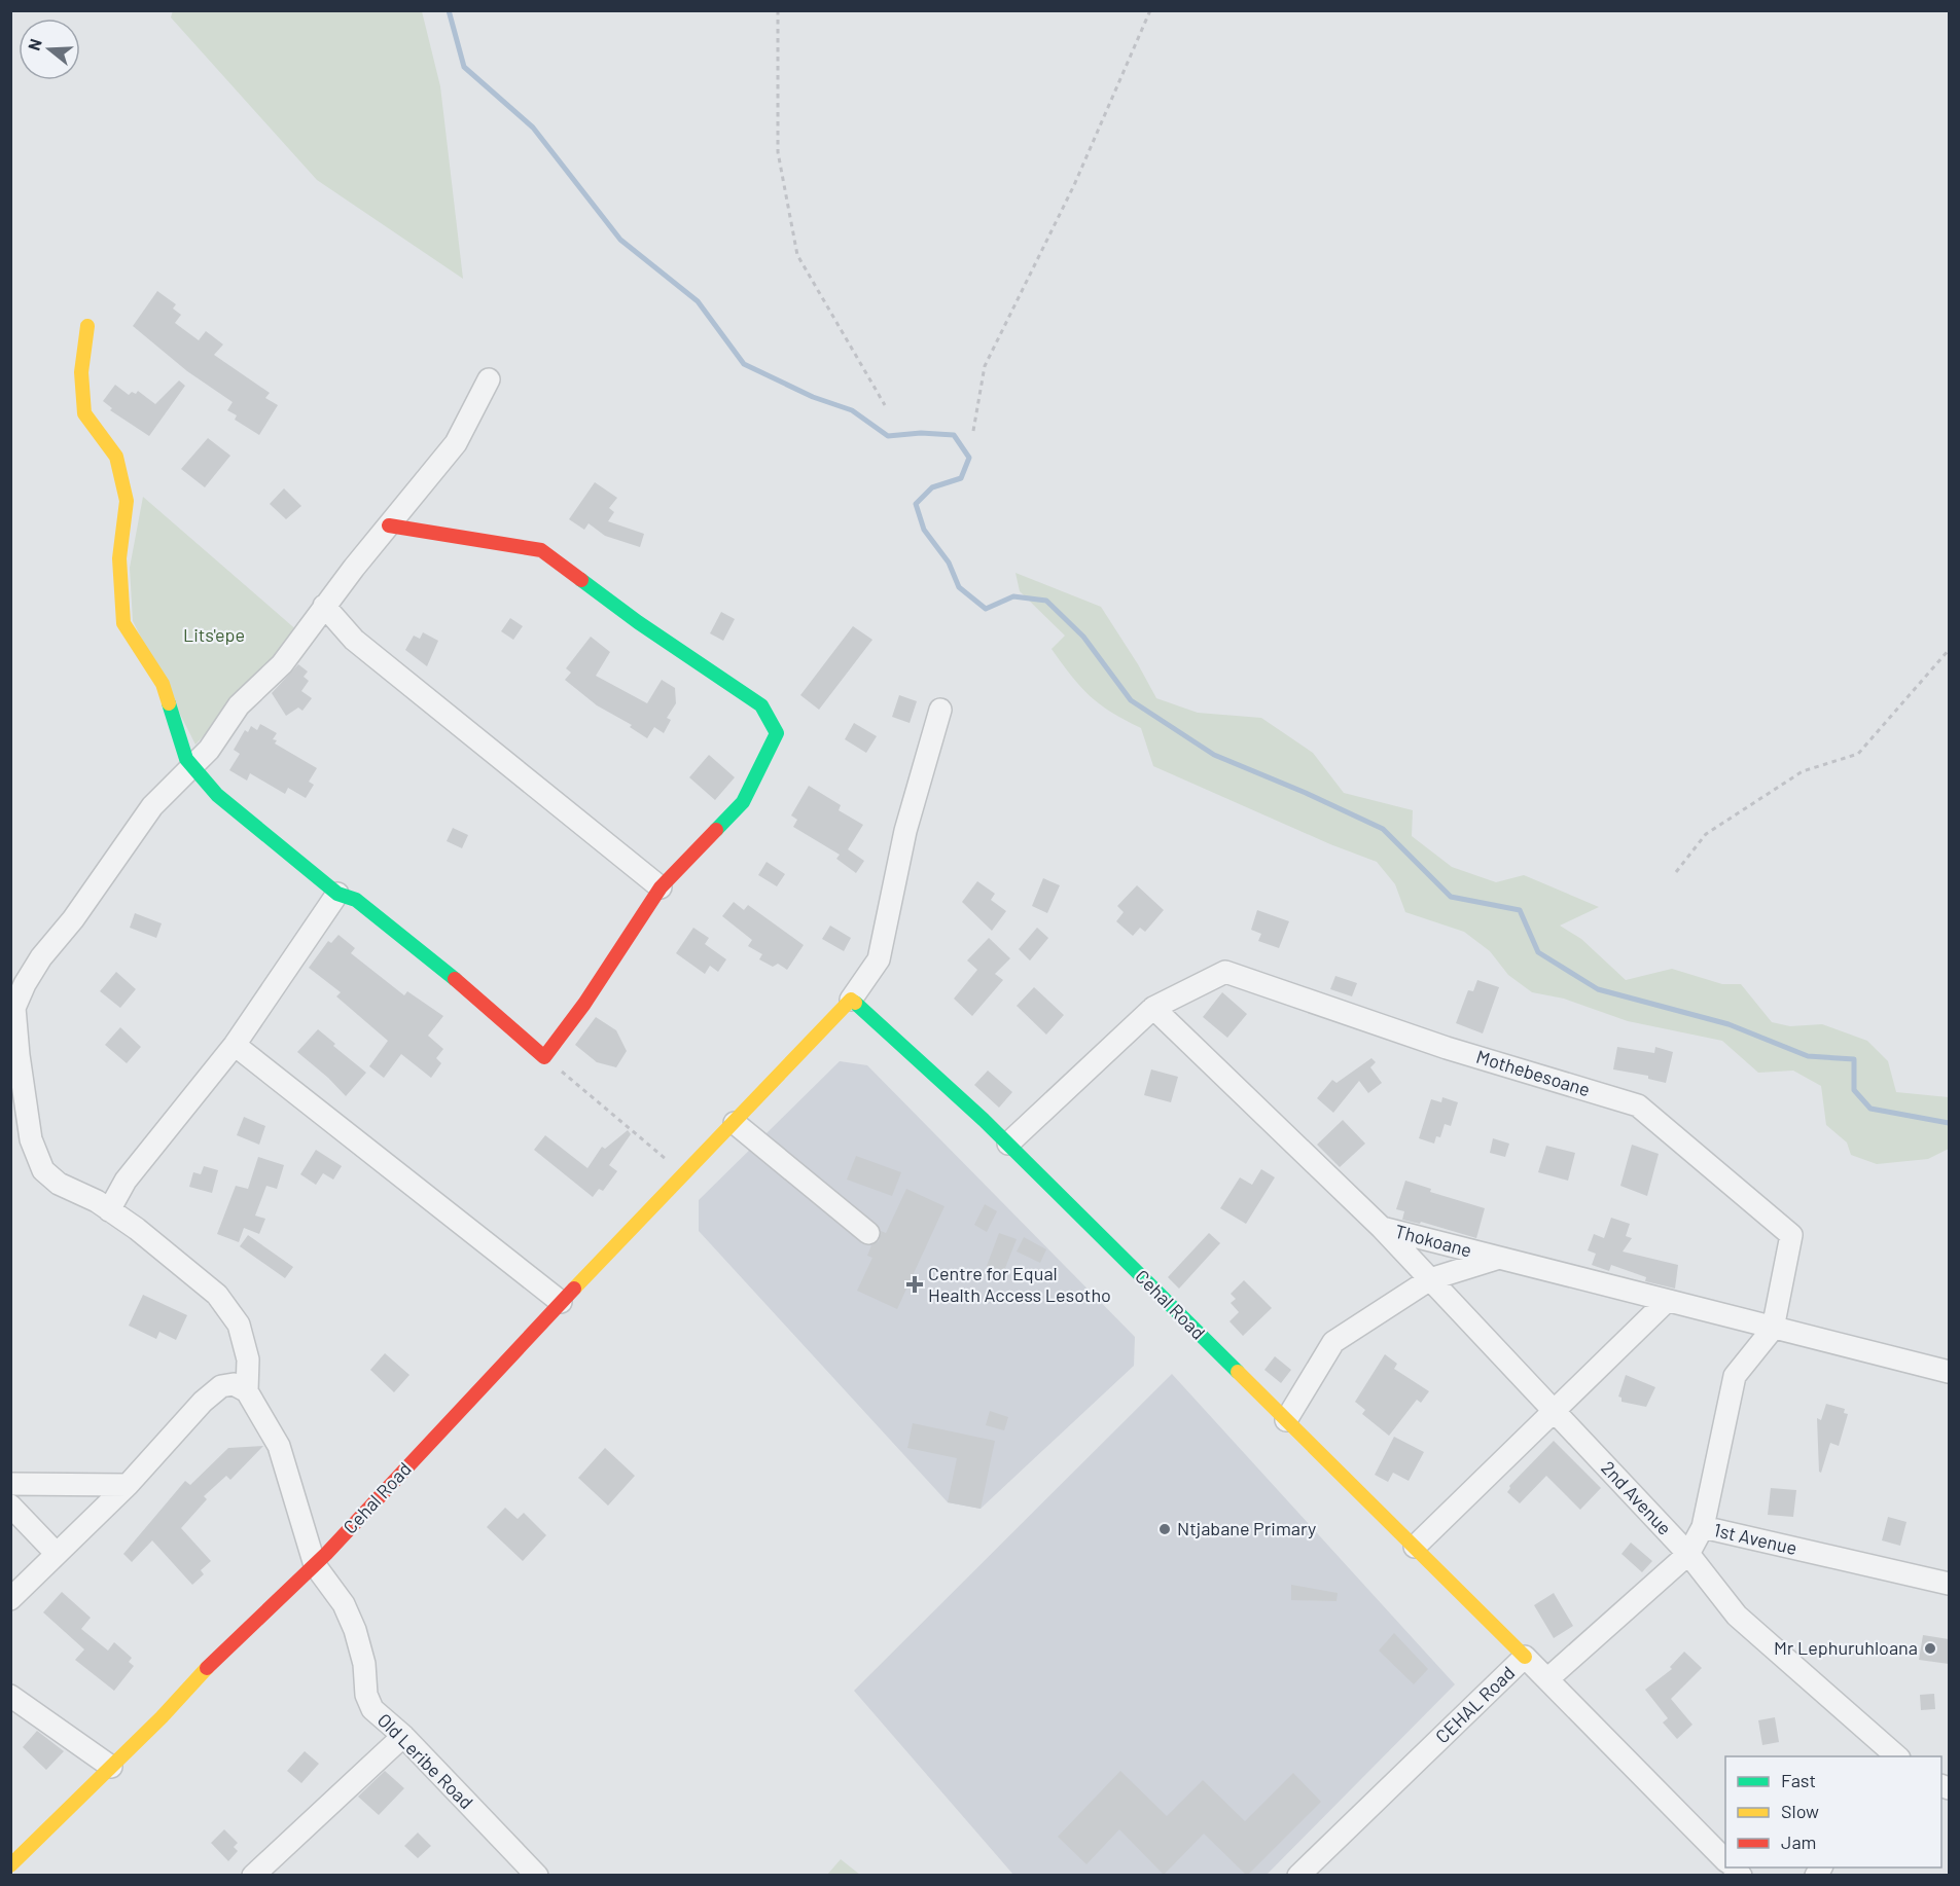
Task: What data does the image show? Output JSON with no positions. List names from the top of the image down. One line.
{"streets":{"street":["Mothebesoane","Thokoane","Cehal Road","2nd Avenue","1st Avenue","CEHAL Road","Old Leribe Road"]},"crossings":[["Mothebesoane","Thokoane"],["Thokoane","2nd Avenue"],["Cehal Road","CEHAL Road"],["Cehal Road","Old Leribe Road"],["2nd Avenue","1st Avenue"],["1st Avenue","CEHAL Road"]],"parks":["Lits'epe"],"places":{"health":["Centre for Equal Health Access Lesotho"],"other":["Ntjabane Primary","Mr Lephuruhloana"]},"legend":["Fast","Slow","Jam"],"north":"left"}
